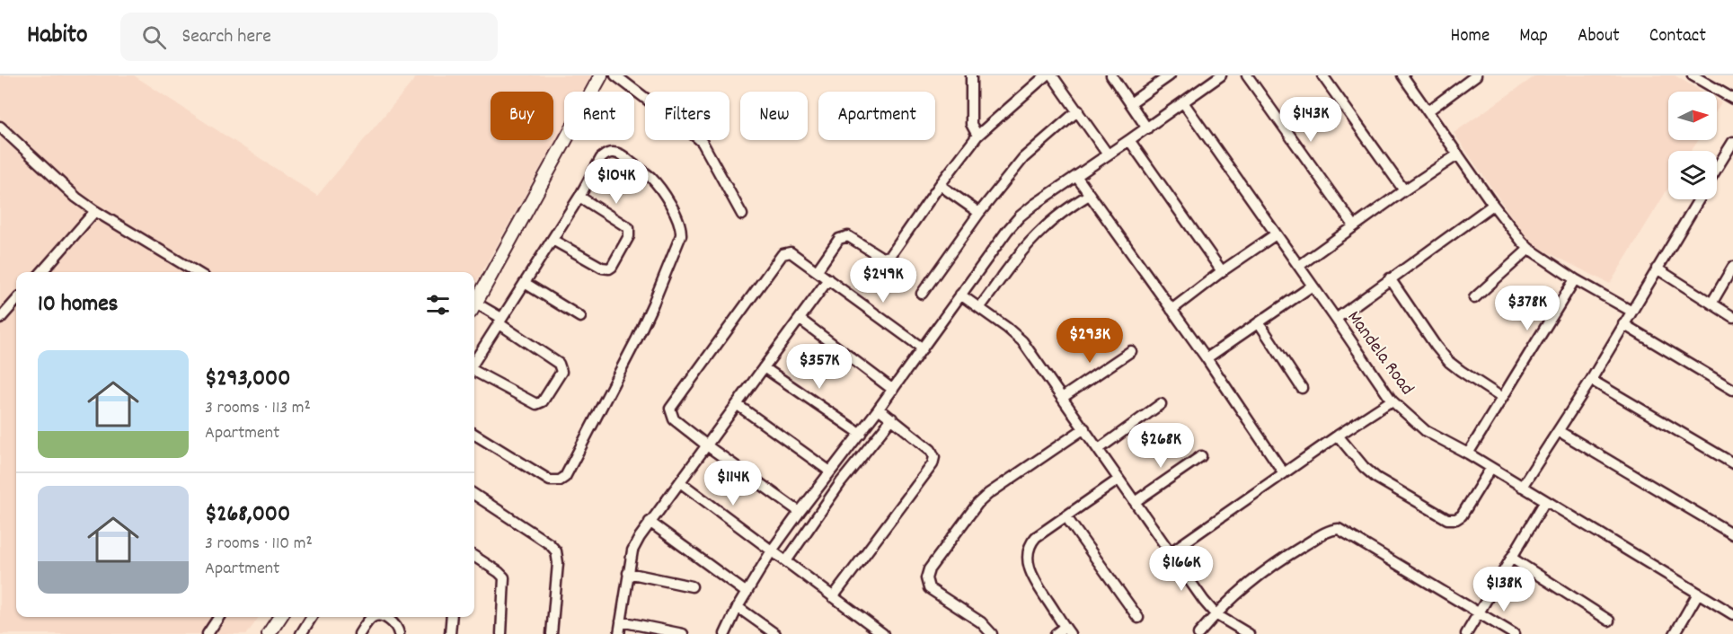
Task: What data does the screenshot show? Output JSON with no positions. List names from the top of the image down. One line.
{"streets":{"street":["Mandela Road"]},"north":"right","page":{"header":"Habito","search":"Search here","nav":["Home","Map","About","Contact"],"chip":["Buy","Rent","Filters","New","Apartment"],"price":["$143K","$104K","$249K","$378K","$293K","$357K","$268K","$114K","$166K","$138K"],"heading":"10 homes","list":[{"name":"$293,000","note":"3 rooms · 113 m² · Apartment"},{"name":"$268,000","note":"3 rooms · 110 m² · Apartment"}]}}
